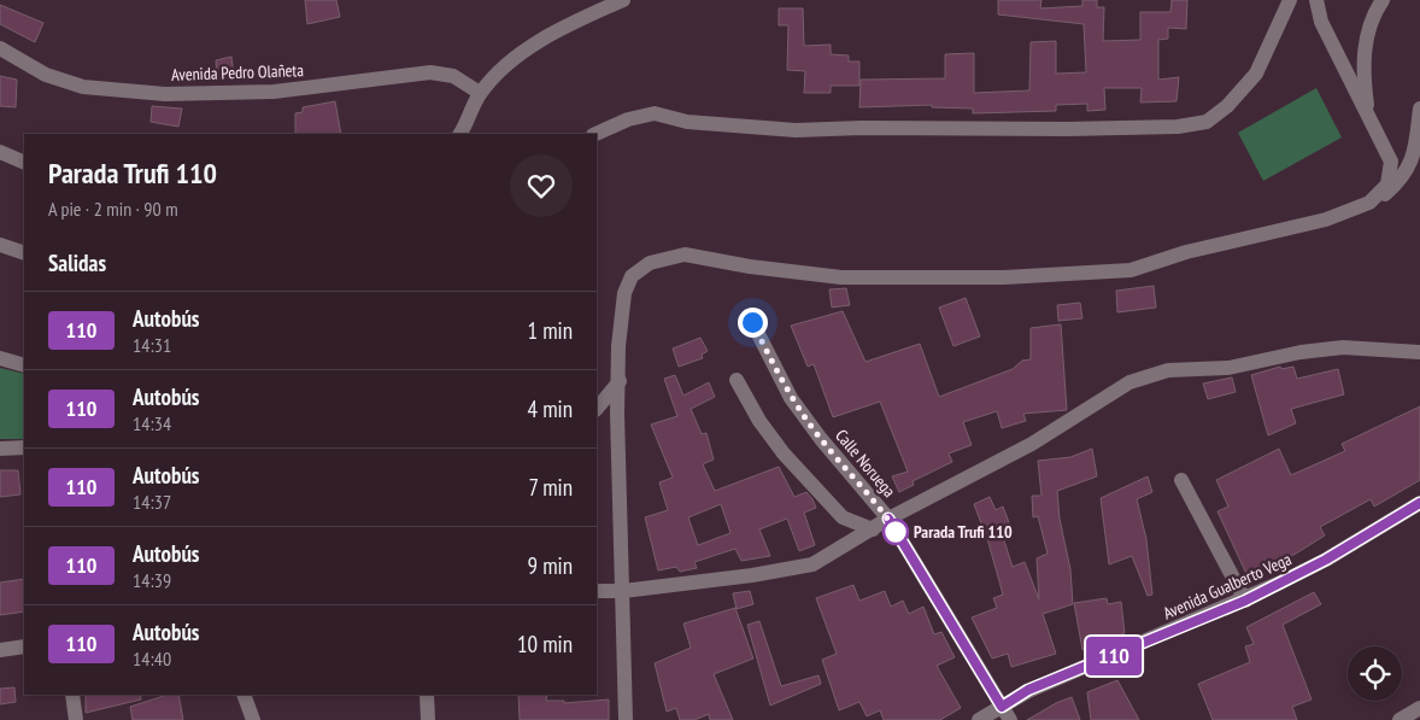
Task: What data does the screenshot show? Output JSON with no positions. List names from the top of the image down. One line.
{"streets":{"street":["Avenida Pedro Olañeta","Calle Noruega","Avenida Gualberto Vega"]},"crossings":[["Calle Noruega","Avenida Gualberto Vega"]],"places":["Parada Trufi 110"],"lines":["bus line 110"],"page":{"on_map":"110","heading":[["Parada Trufi 110","A pie · 2 min · 90 m"],"Salidas"],"list":[{"mark":"110","name":"Autobús","note":"14:31","value":"1 min"},{"mark":"110","name":"Autobús","note":"14:34","value":"4 min"},{"mark":"110","name":"Autobús","note":"14:37","value":"7 min"},{"mark":"110","name":"Autobús","note":"14:39","value":"9 min"},{"mark":"110","name":"Autobús","note":"14:40","value":"10 min"}]}}
